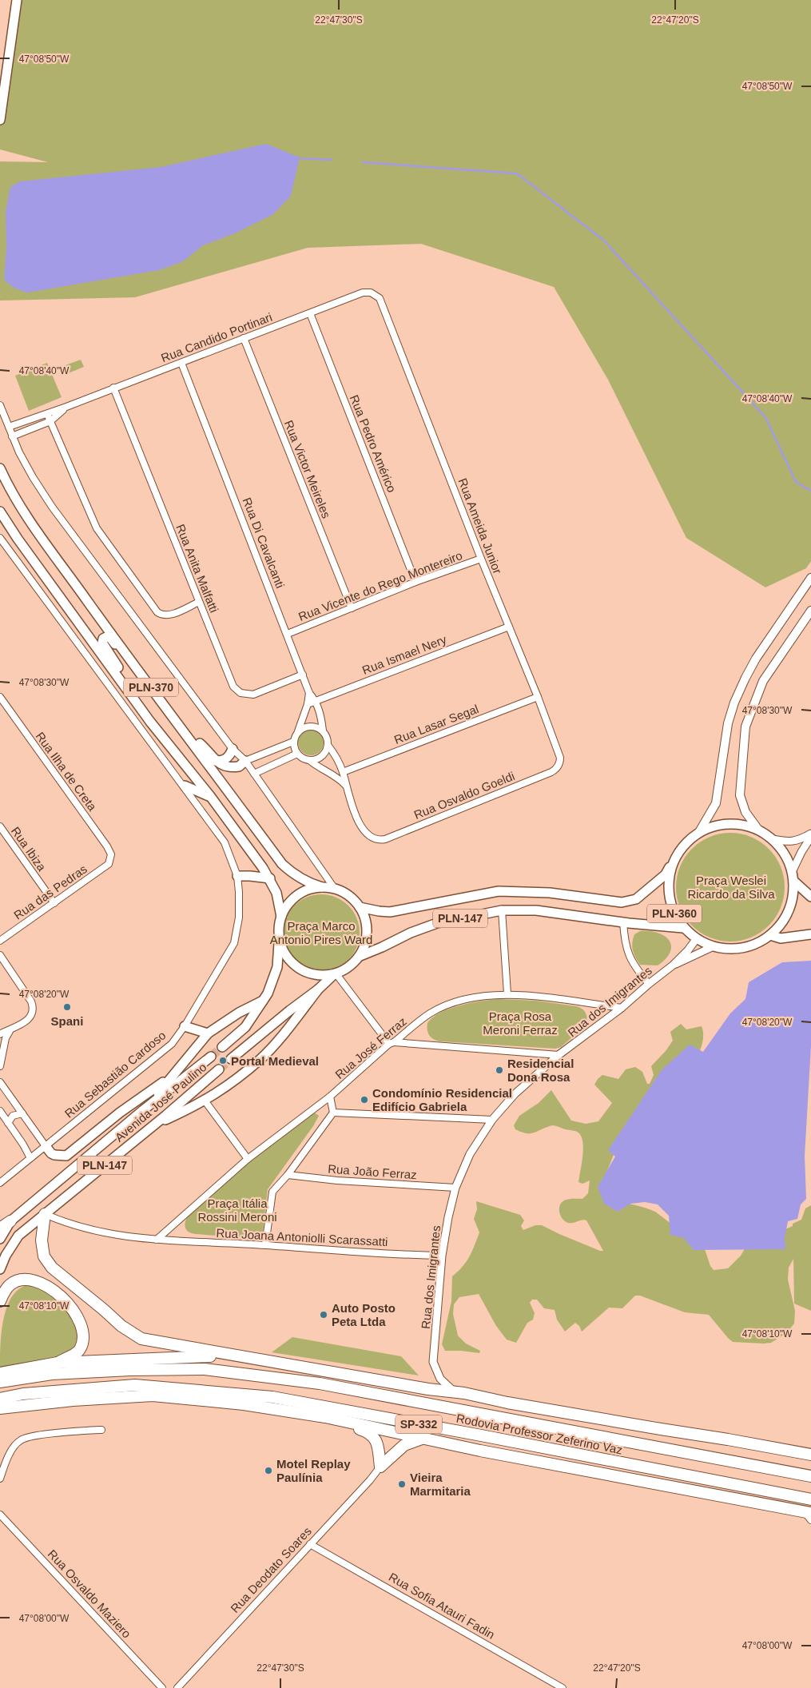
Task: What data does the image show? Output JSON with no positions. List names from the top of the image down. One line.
{"streets":{"highway":["SP-332","Rodovia Professor Zeferino Vaz"],"main road":["PLN-370","PLN-360","PLN-147","Avenida José Paulino"],"street":["Rua Candido Portinari","Rua Pedro Américo","Rua Victor Meireles","Rua Ameida Junior","Rua Di Cavalcanti","Rua Anita Malfatti","Rua Vicente do Rego Montereiro","Rua Ismael Nery","Rua Lasar Segal","Rua Ilha de Creta","Rua Osvaldo Goeldi","Rua Ibiza","Rua das Pedras","Rua dos Imigrantes","Rua José Ferraz","Rua Sebastião Cardoso","Rua João Ferraz","Rua Joana Antoniolli Scarassatti","Rua Deodato Soares","Rua Osvaldo Maziero","Rua Sofia Atauri Fadin"]},"crossings":[["Rua Candido Portinari","Rua Pedro Américo"],["Rua Candido Portinari","Rua Victor Meireles"],["Rua Candido Portinari","Rua Ameida Junior"],["Rua Candido Portinari","Rua Di Cavalcanti"],["Rua Candido Portinari","Rua Anita Malfatti"],["Rua Pedro Américo","Rua Vicente do Rego Montereiro"],["Rua Victor Meireles","Rua Vicente do Rego Montereiro"],["Rua Ameida Junior","Rua Vicente do Rego Montereiro"],["Rua Ameida Junior","Rua Ismael Nery"],["Rua Ameida Junior","Rua Lasar Segal"],["Rua Ameida Junior","Rua Osvaldo Goeldi"],["Rua Di Cavalcanti","Rua Anita Malfatti"],["Rua Di Cavalcanti","Rua Vicente do Rego Montereiro"],["Rua Di Cavalcanti","Rua Ismael Nery"],["PLN-370","PLN-147"],["Rua Ilha de Creta","Rua das Pedras"],["Rua Ibiza","Rua das Pedras"],["PLN-360","PLN-147"],["PLN-360","Rua dos Imigrantes"],["PLN-147","Rua dos Imigrantes"],["Rua dos Imigrantes","Rua José Ferraz"],["Rua dos Imigrantes","Rua João Ferraz"],["Rua dos Imigrantes","Rua Joana Antoniolli Scarassatti"],["Rua José Ferraz","Rua Joana Antoniolli Scarassatti"],["Avenida José Paulino","Rua Joana Antoniolli Scarassatti"],["Rua Deodato Soares","Rua Sofia Atauri Fadin"]],"parks":["Praça Weslei Ricardo da Silva","Praça Marco Antonio Pires Ward","Praça Rosa Meroni Ferraz","Praça Itália Rossini Meroni"],"places":["Spani","Portal Medieval","Residencial Dona Rosa","Condomínio Residencial Edifício Gabriela","Auto Posto Peta Ltda","Motel Replay Paulínia","Vieira Marmitaria"],"coordinates":["22°47'30\"S","22°47'20\"S","47°08'50\"W","47°08'40\"W","47°08'30\"W","47°08'20\"W","47°08'10\"W","47°08'00\"W"]}
